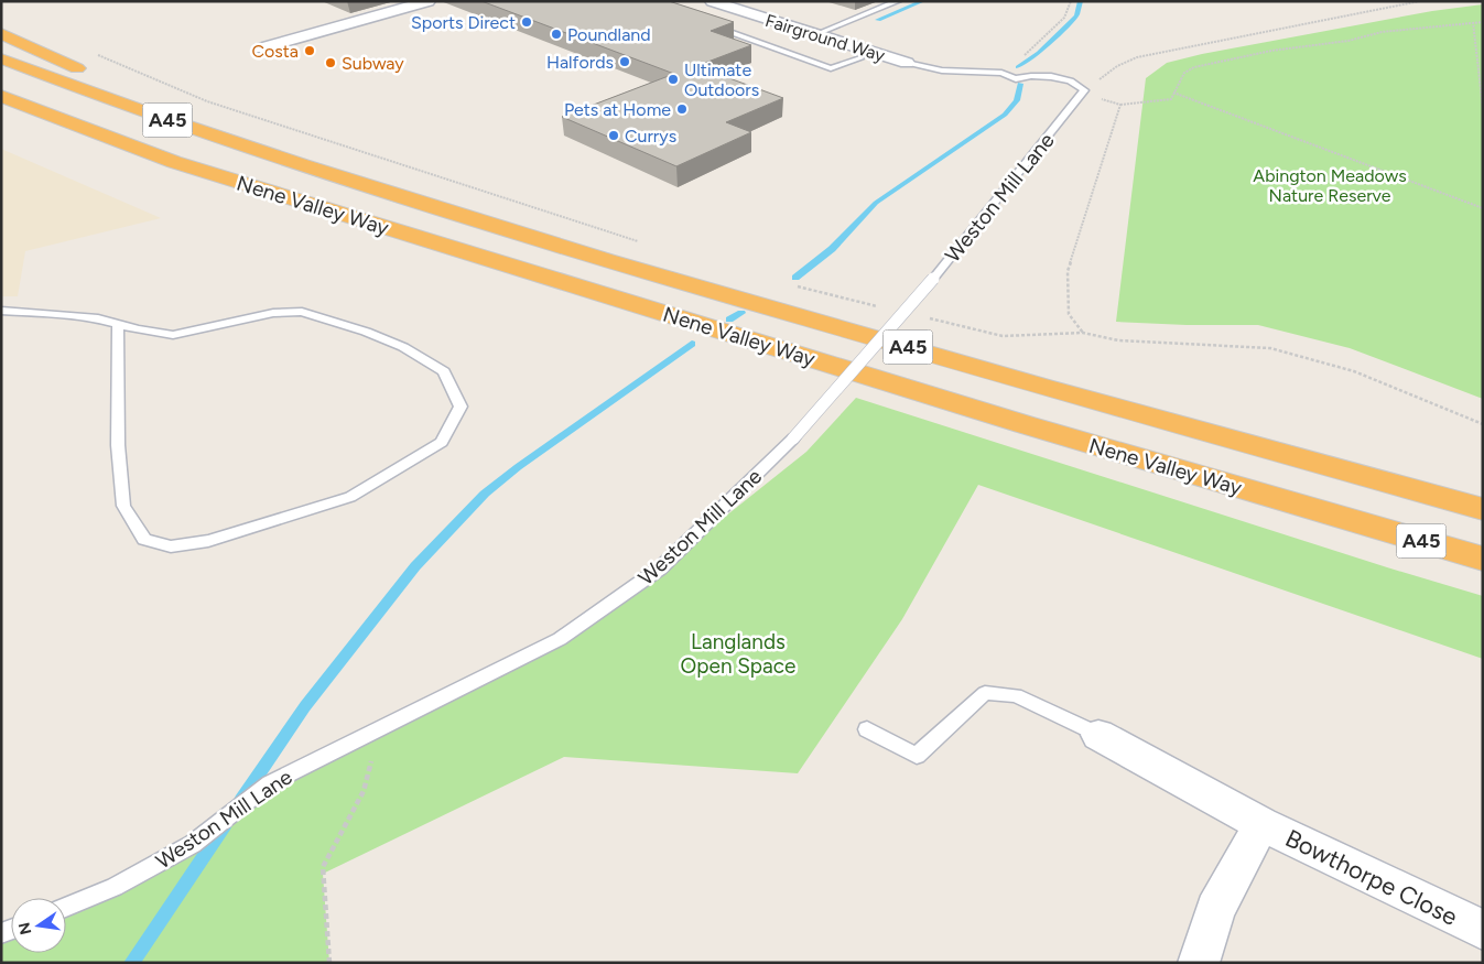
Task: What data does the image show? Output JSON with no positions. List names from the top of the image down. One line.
{"streets":{"highway":["A45","Nene Valley Way"],"street":["Fairground Way","Bowthorpe Close"],"lane":["Weston Mill Lane"]},"parks":["Abington Meadows Nature Reserve","Langlands Open Space"],"places":["Sports Direct","Poundland","Costa","Halfords","Subway","Ultimate Outdoors","Pets at Home","Currys"],"north":"left"}
